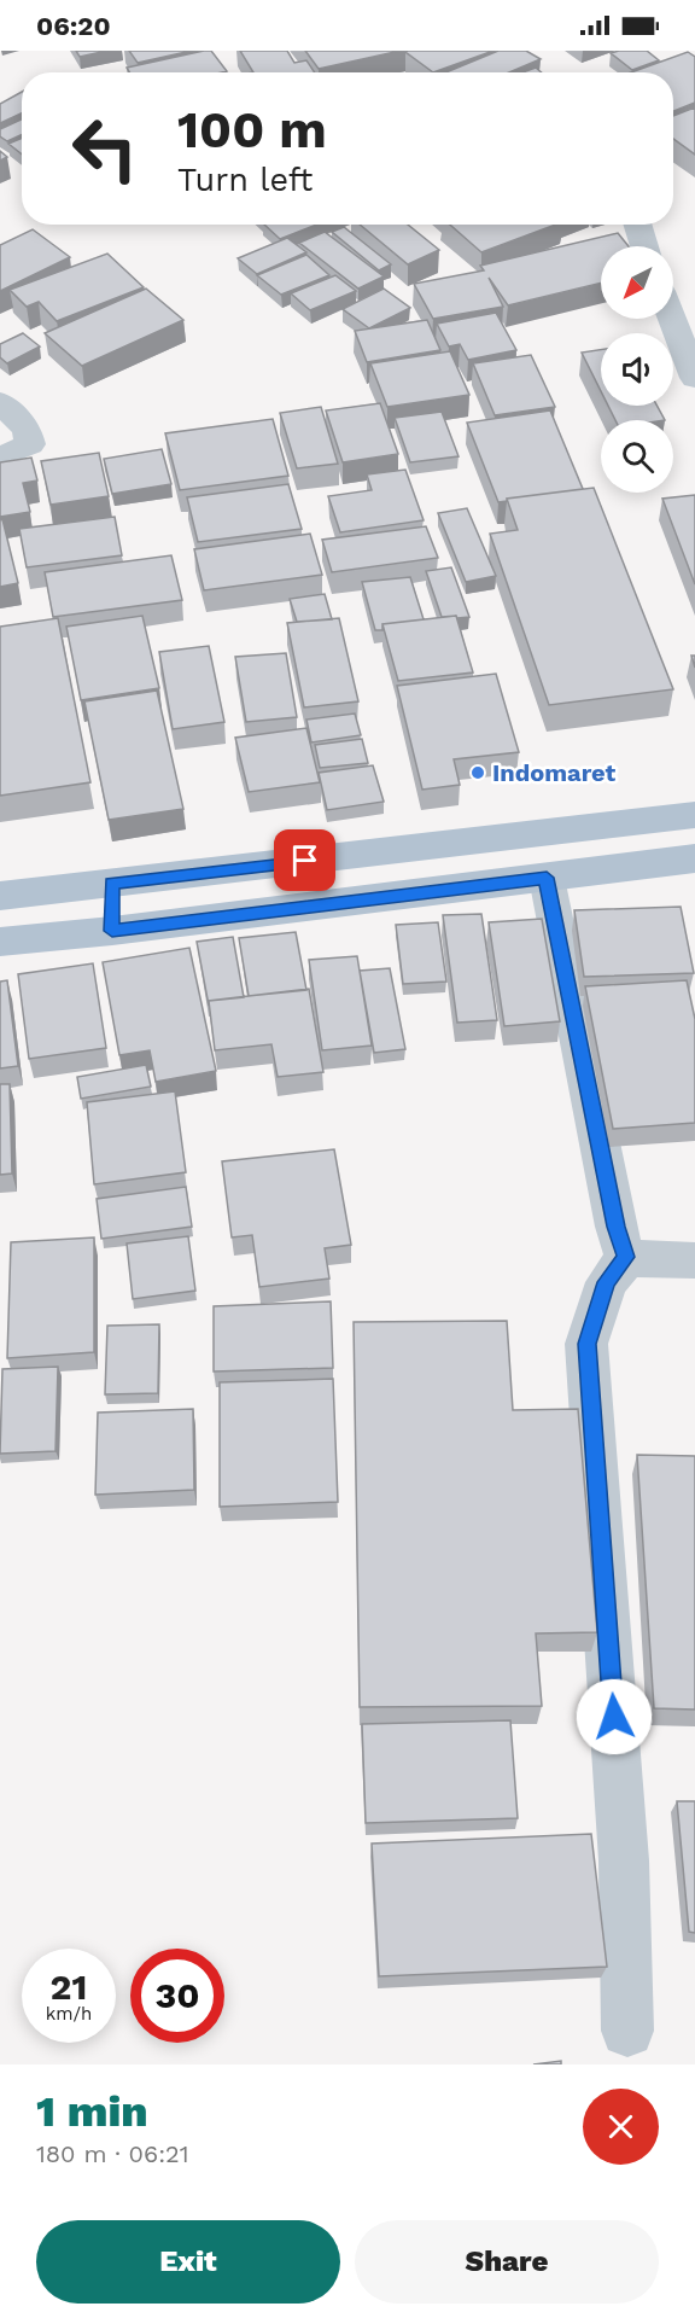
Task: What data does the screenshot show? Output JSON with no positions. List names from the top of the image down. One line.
{"places":["Indomaret"],"north":"bottom left","page":{"status":"06:20","turn":["100 m","Turn left"],"speed":"21 km/h","limit":"30","heading":["1 min","180 m · 06:21"],"buttons":["Exit","Share"]}}
